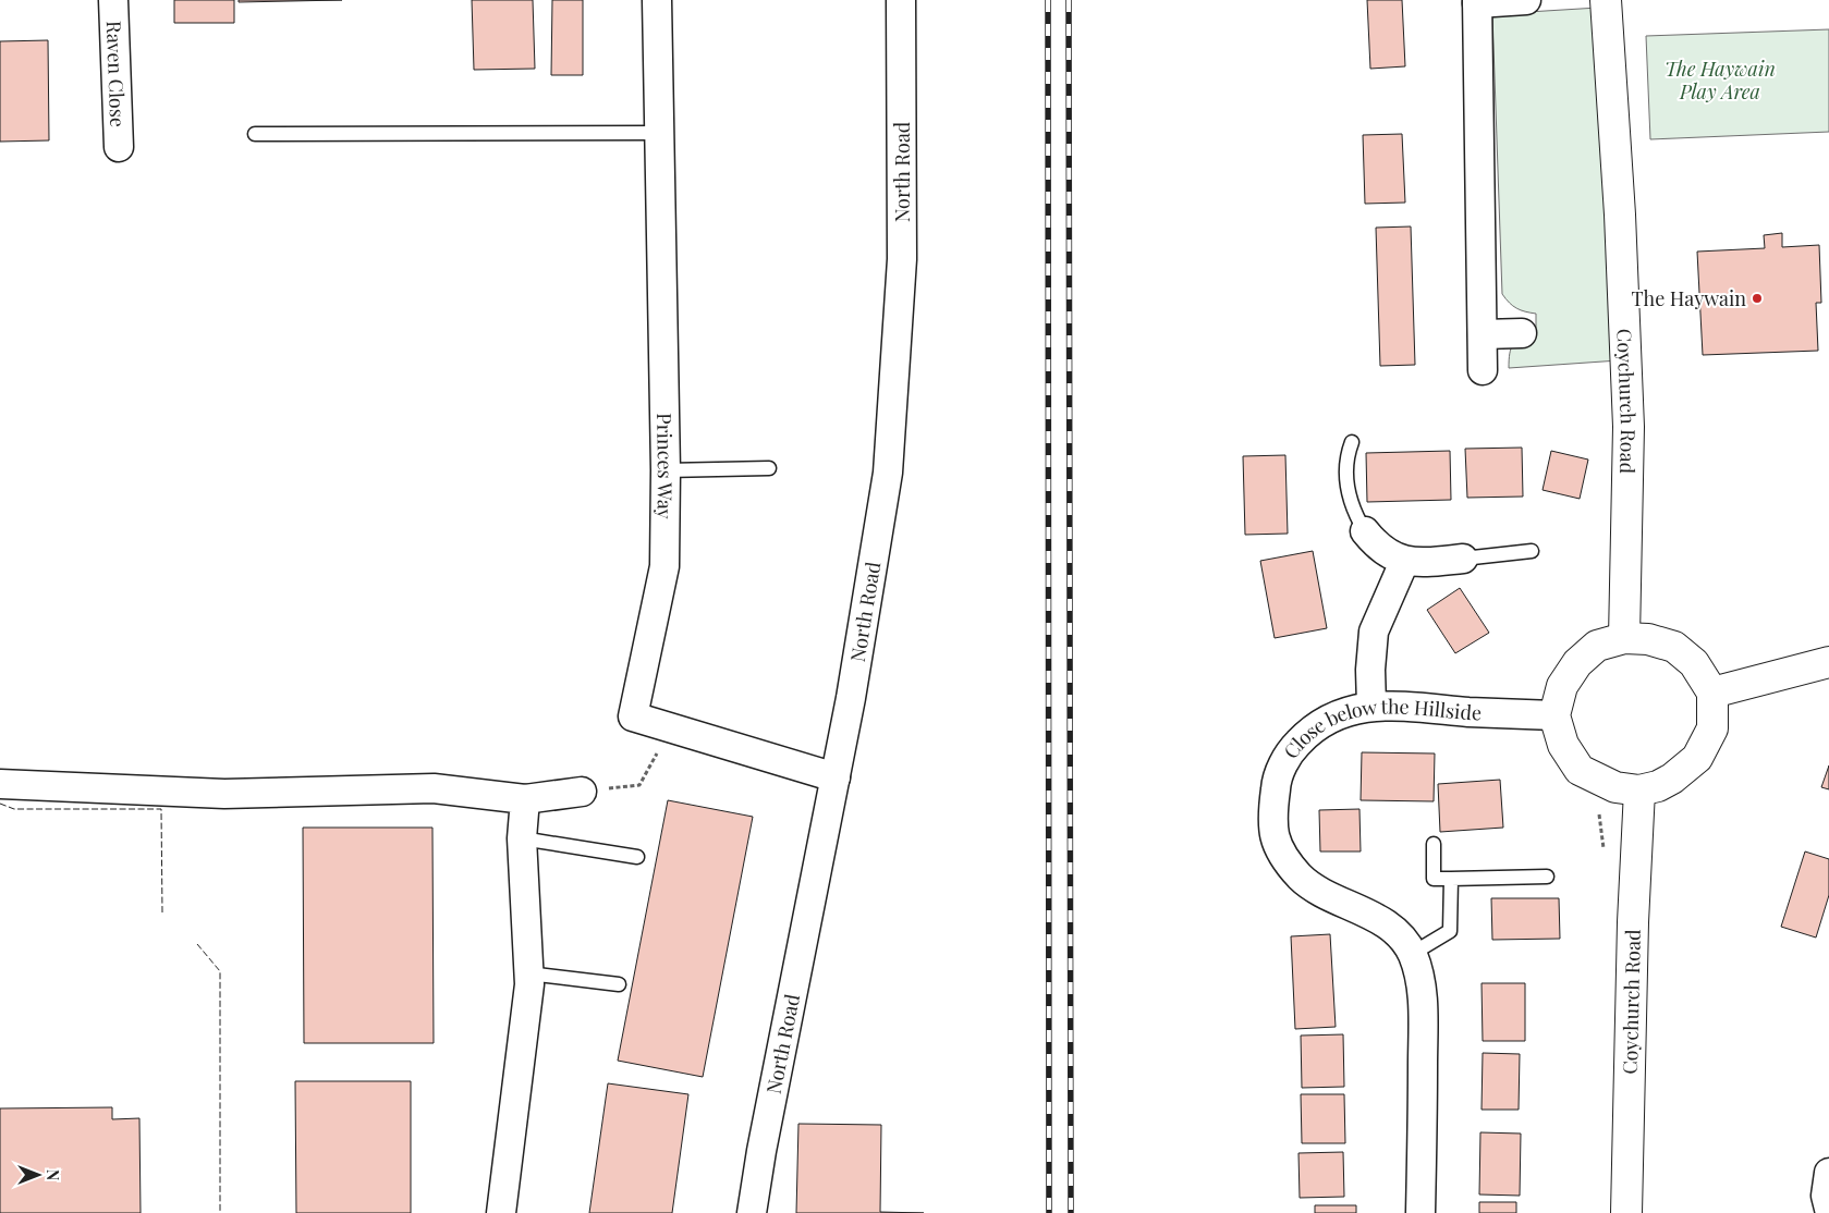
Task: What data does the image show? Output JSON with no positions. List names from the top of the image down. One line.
{"streets":{"main road":["Coychurch Road"],"street":["Raven Close","North Road","Princes Way","Close below the Hillside"]},"crossings":[["North Road","Princes Way"],["Coychurch Road","Close below the Hillside"]],"parks":["The Haywain Play Area"],"places":["The Haywain"],"north":"right"}
